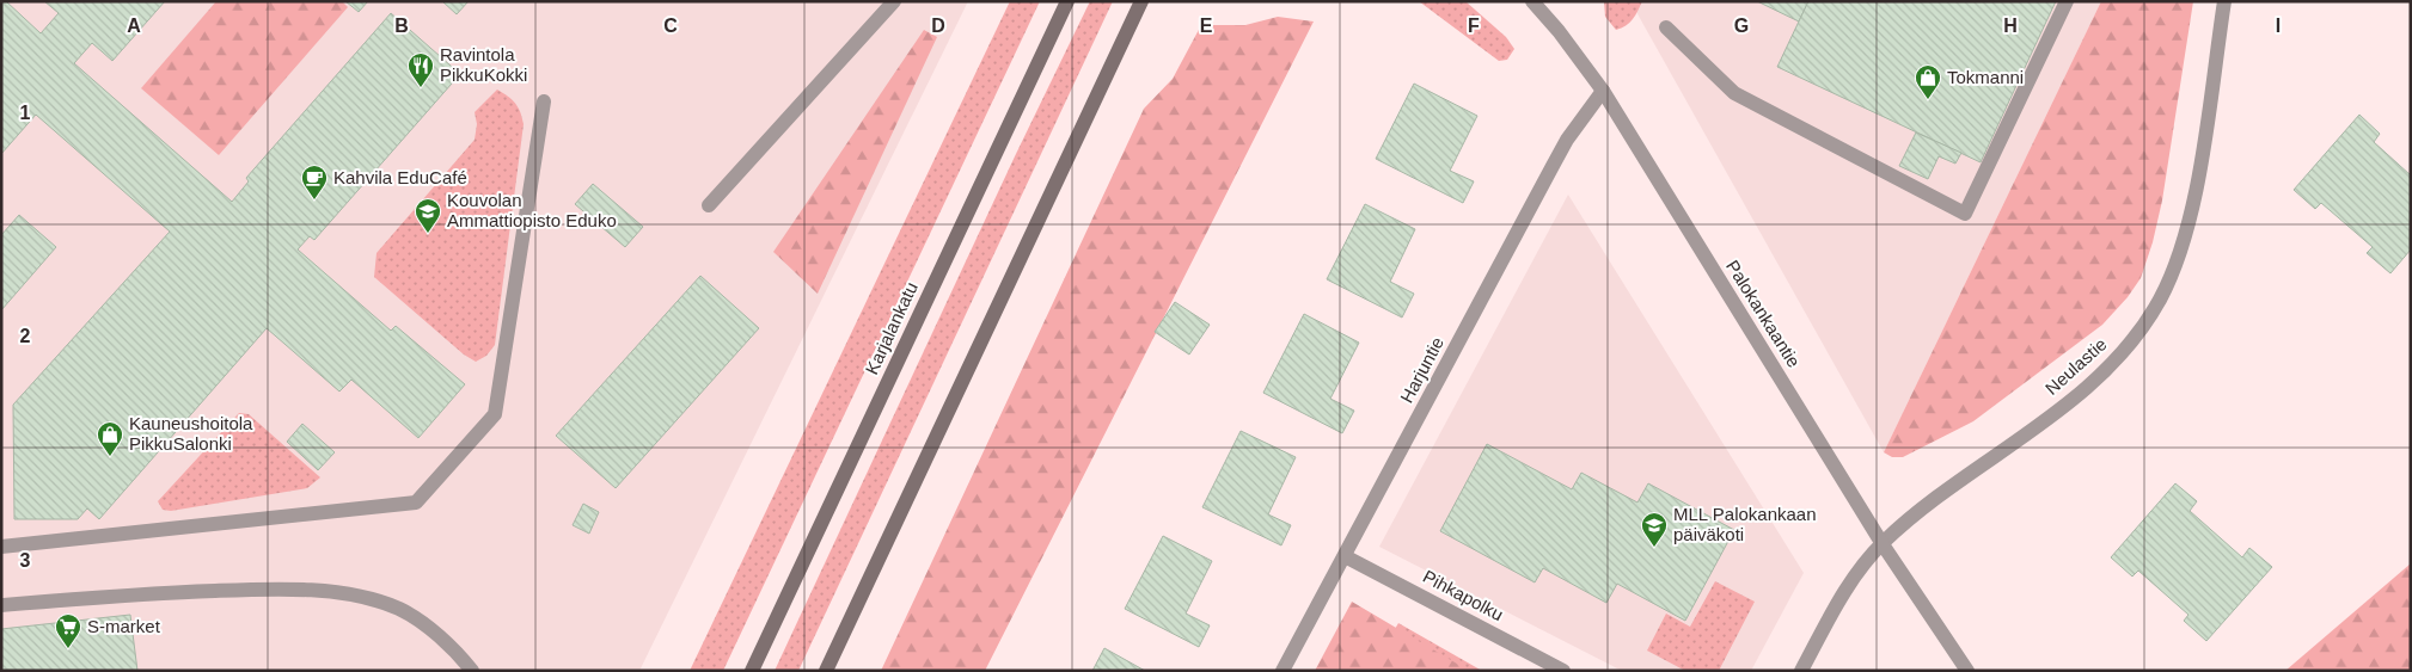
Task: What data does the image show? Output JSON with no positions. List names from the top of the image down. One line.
{"streets":{"main road":["Karjalankatu"],"street":["Palokankaantie","Neulastie","Harjuntie","Pihkapolku"]},"crossings":[["Palokankaantie","Neulastie"],["Palokankaantie","Harjuntie"],["Harjuntie","Pihkapolku"]],"places":{"restaurant":["Ravintola PikkuKokki"],"shop":["Tokmanni","Kauneushoitola PikkuSalonki"],"cafe":["Kahvila EduCafé"],"school or university":["Kouvolan Ammattiopisto Eduko","MLL Palokankaan päiväkoti"],"supermarket":["S-market"]},"grid":{"columns":["A","B","C","D","E","F","G","H","I"],"rows":["1","2","3"]}}
